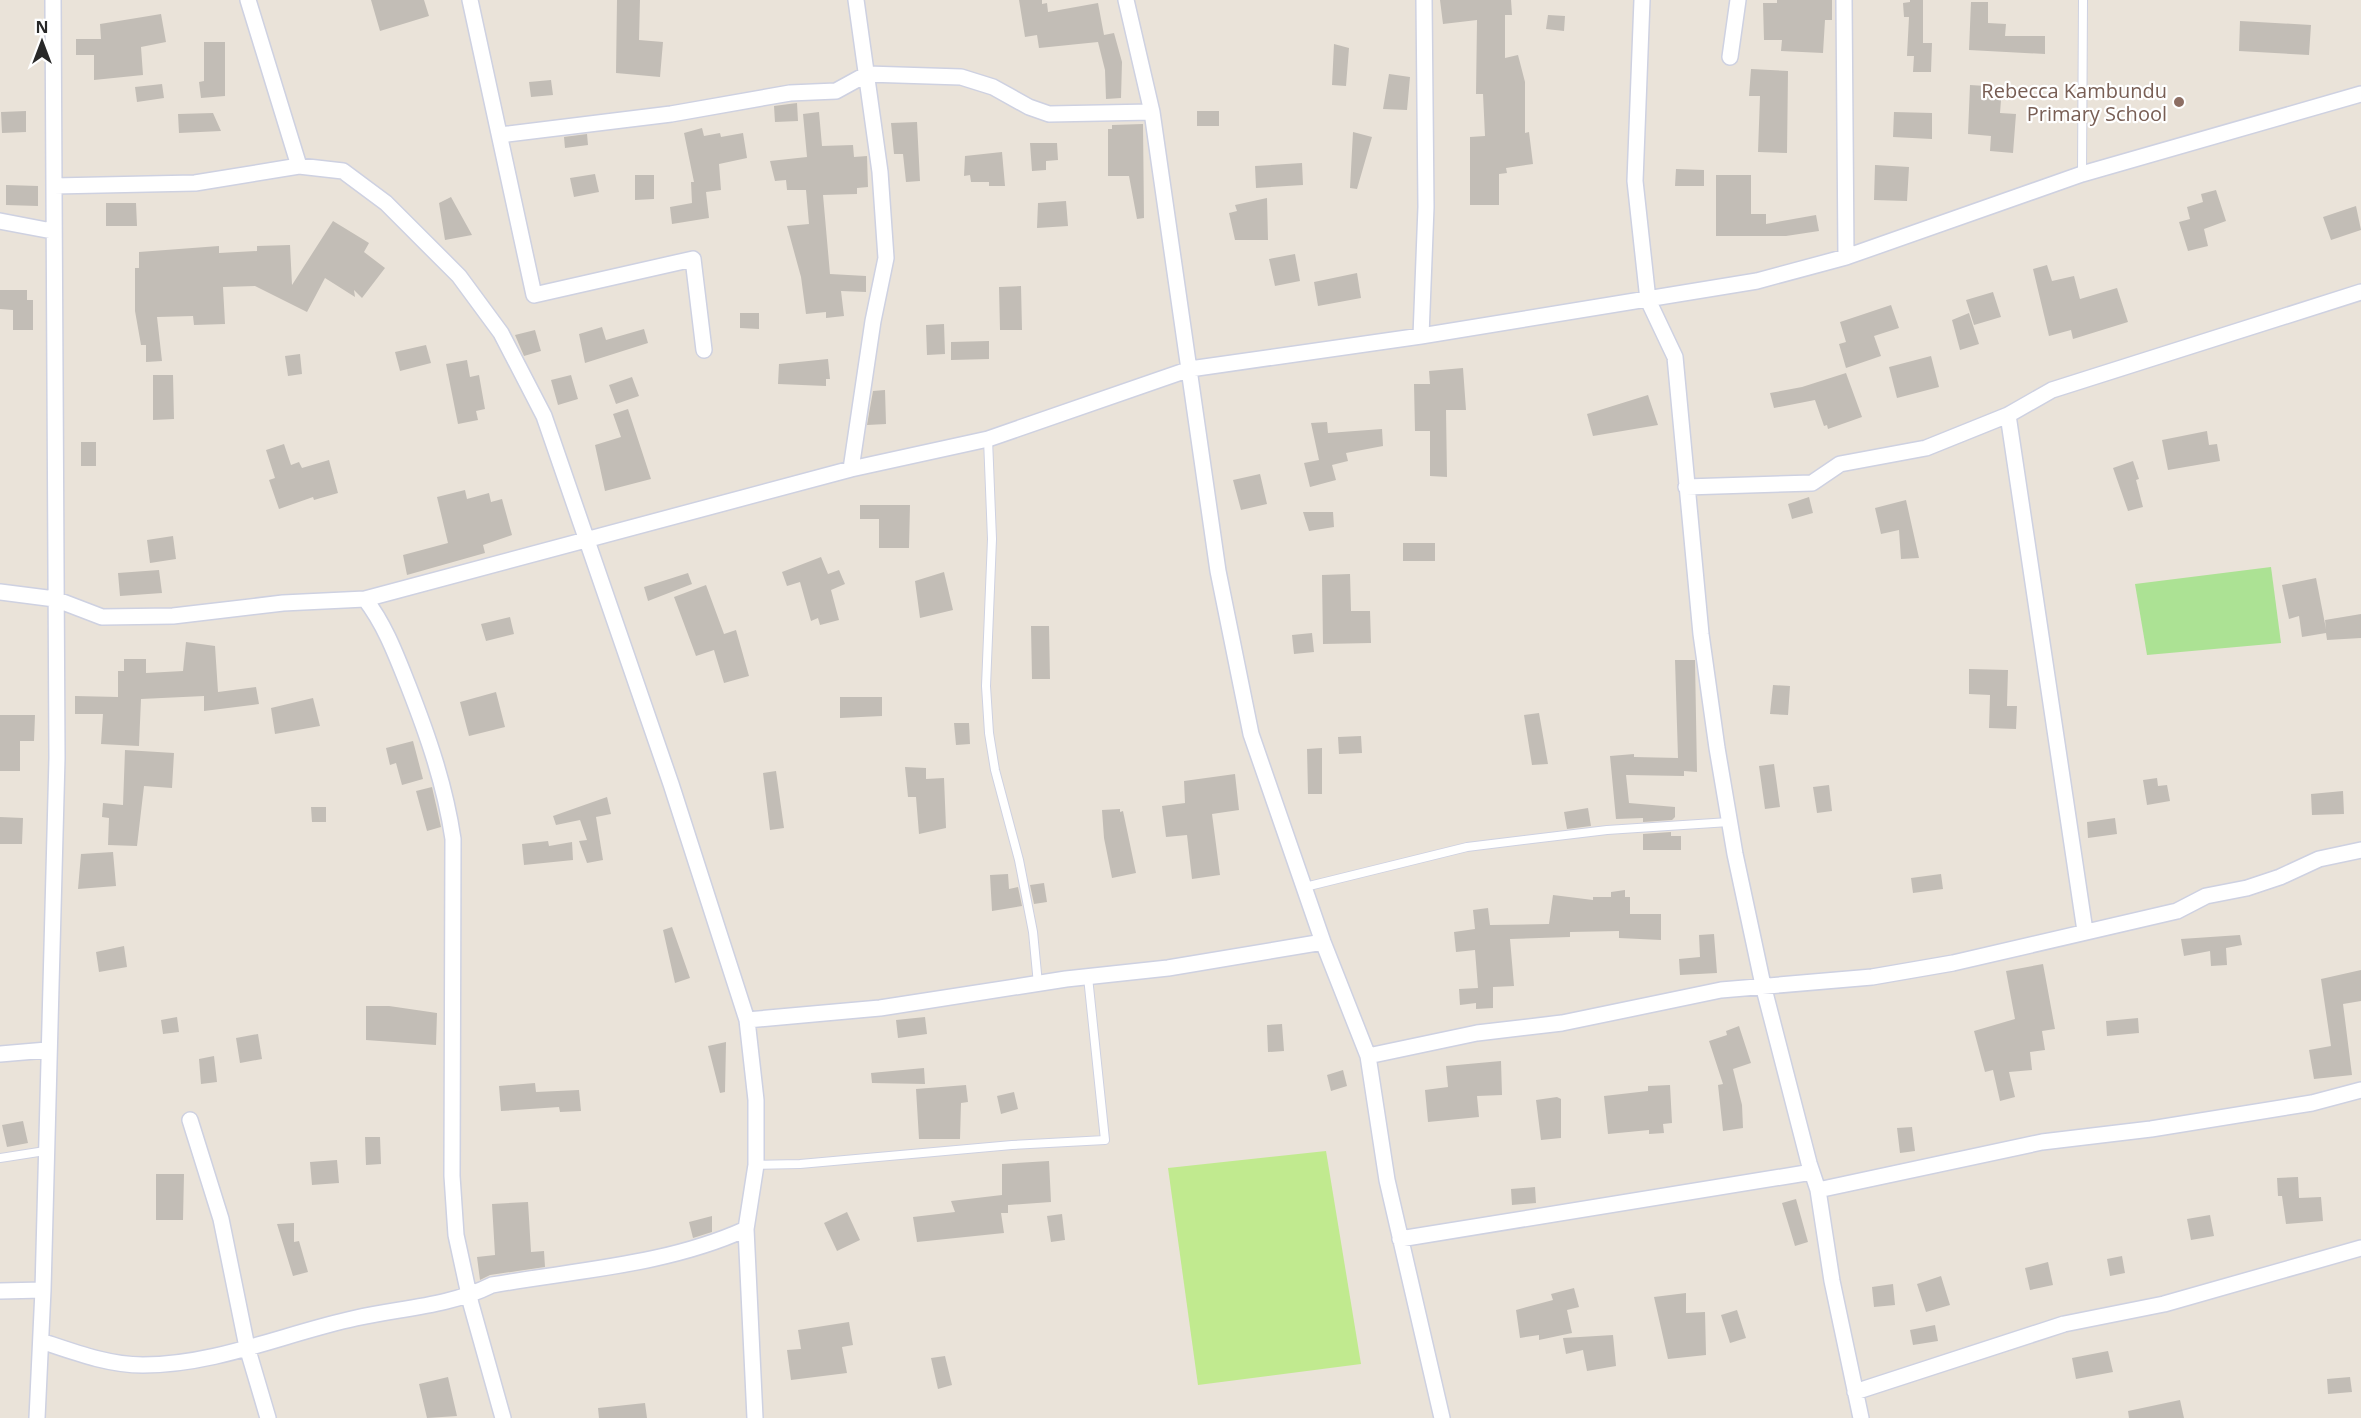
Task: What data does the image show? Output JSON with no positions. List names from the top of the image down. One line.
{"places":["Rebecca Kambundu Primary School"],"north":"top"}
